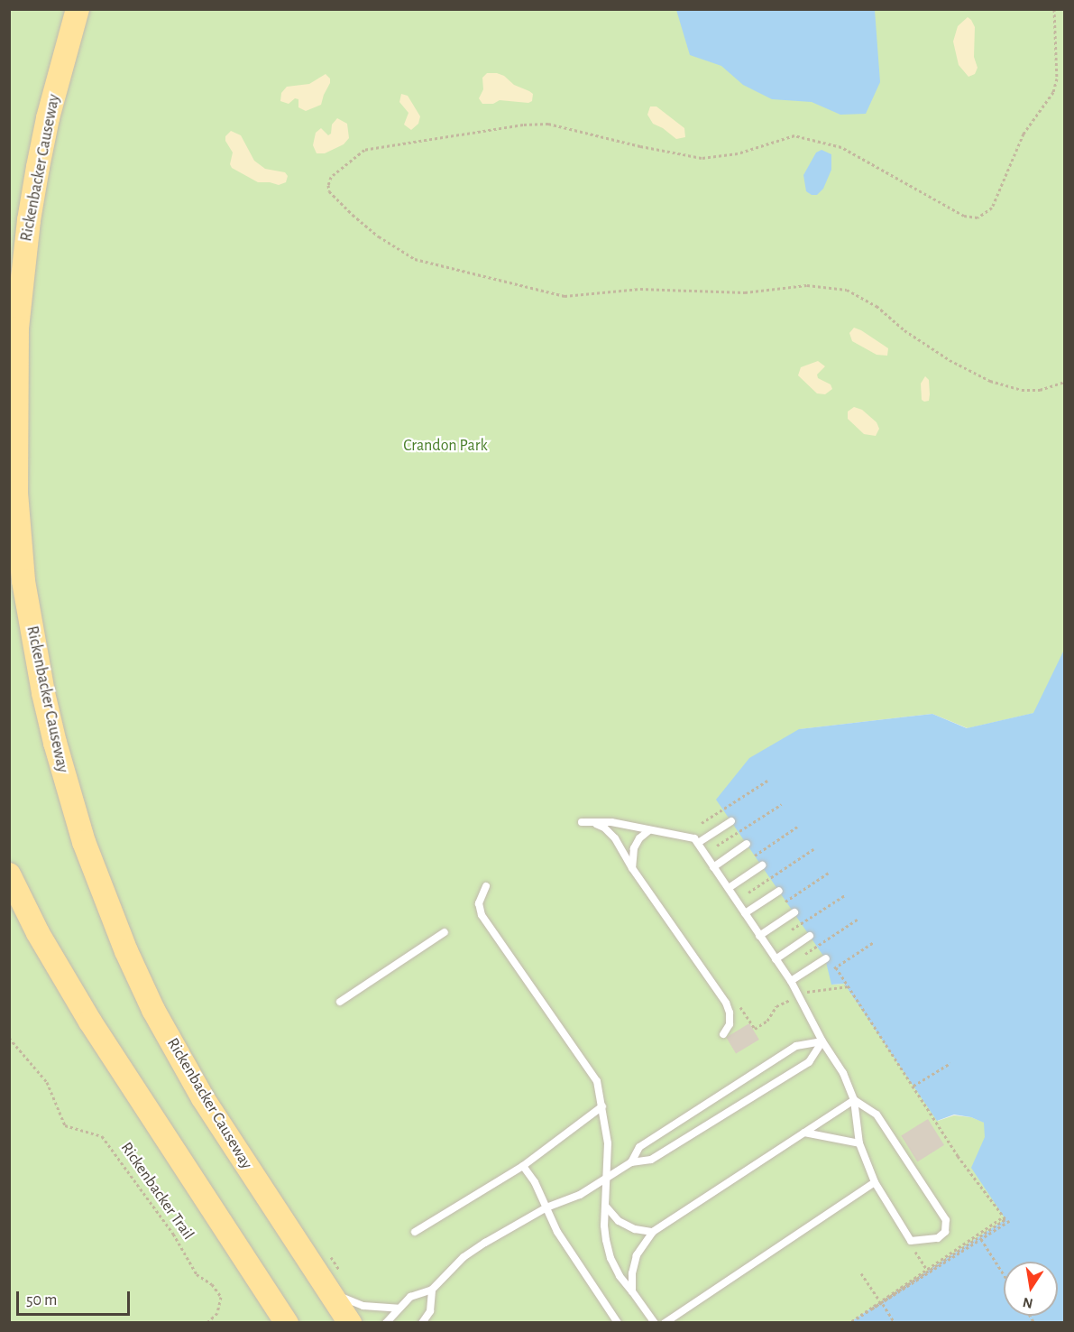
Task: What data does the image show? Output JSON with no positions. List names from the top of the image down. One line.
{"streets":{"main road":["Rickenbacker Causeway"],"path":["Rickenbacker Trail"]},"parks":["Crandon Park"],"scale_bar":"50 m","north":"bottom"}
